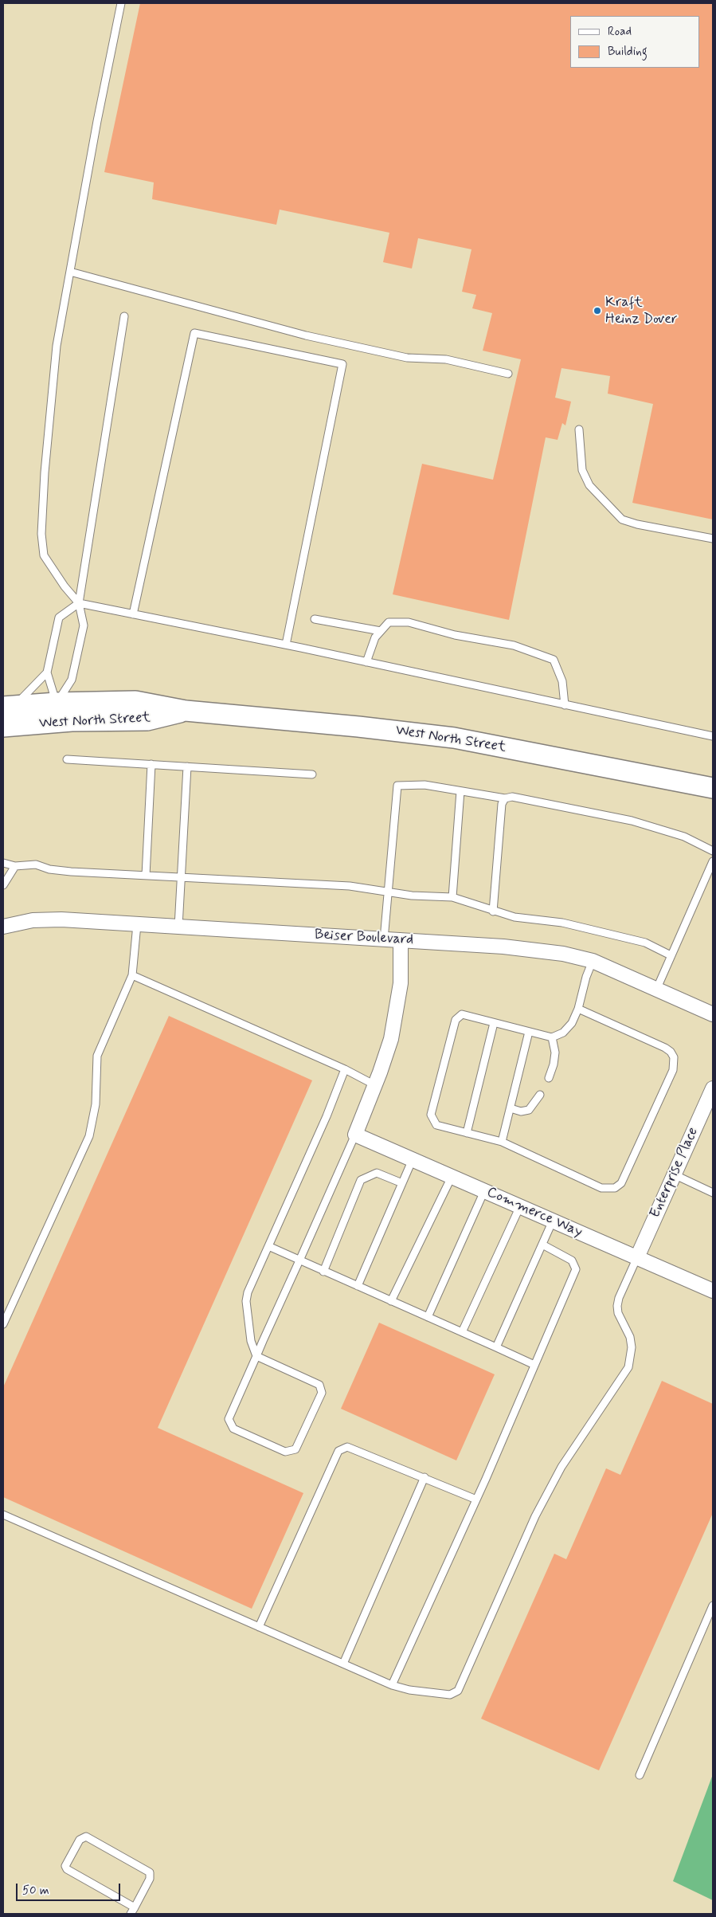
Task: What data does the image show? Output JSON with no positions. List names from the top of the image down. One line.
{"streets":{"main road":["West North Street"],"street":["Beiser Boulevard","Enterprise Place","Commerce Way"]},"crossings":[["Enterprise Place","Commerce Way"]],"places":["Kraft Heinz Dover"],"legend":["Road","Building"],"scale_bar":"50 m"}
